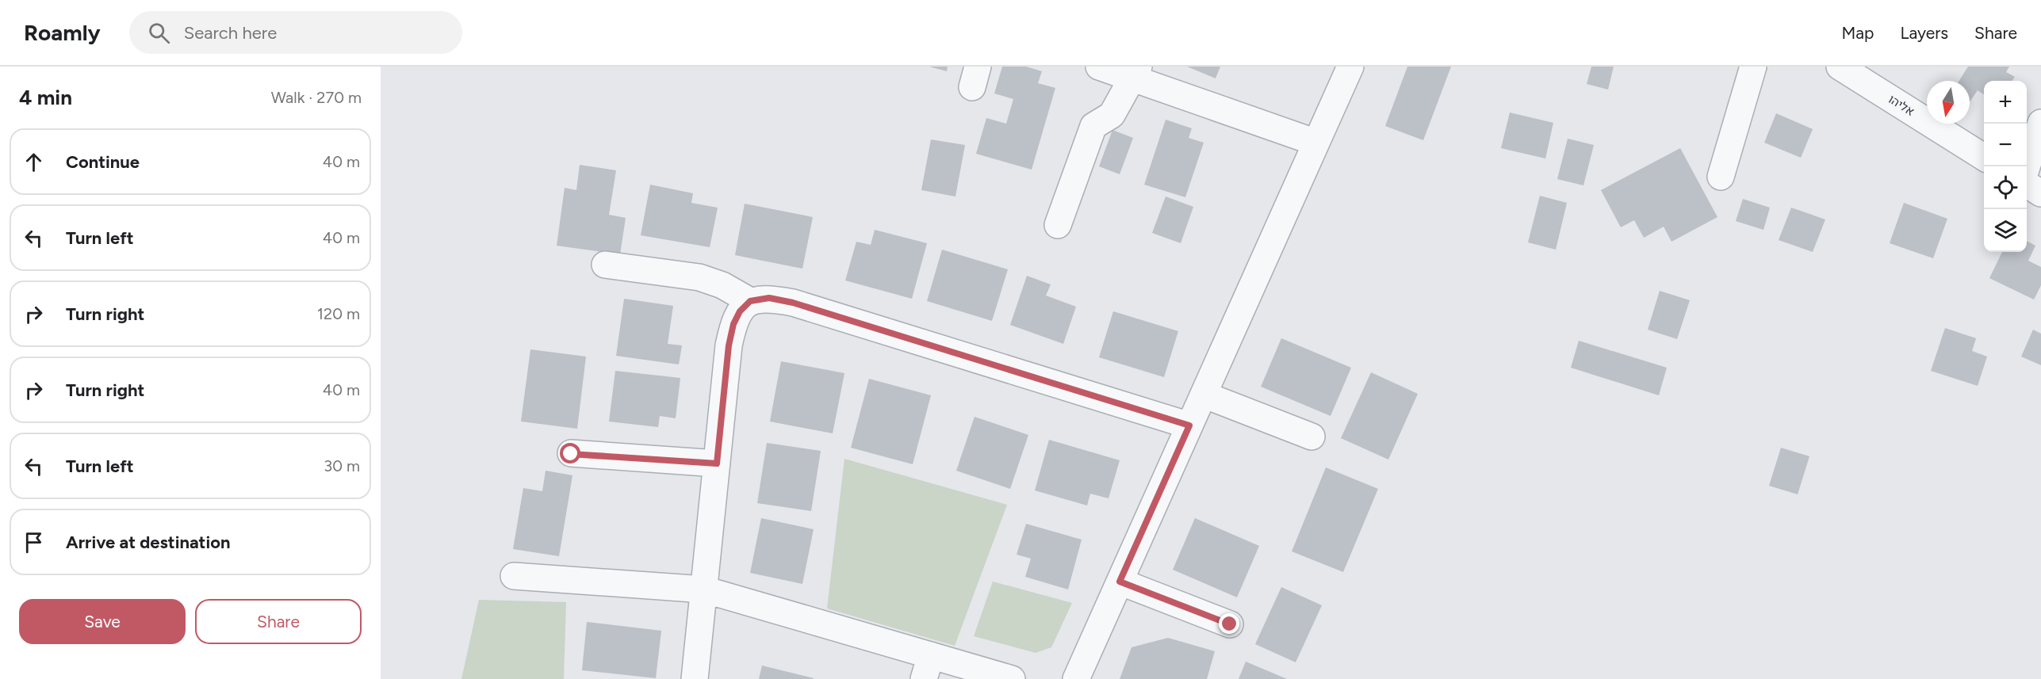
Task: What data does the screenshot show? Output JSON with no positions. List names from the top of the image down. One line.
{"streets":{"street":["אליהו"]},"north":"bottom","page":{"header":"Roamly","search":"Search here","nav":["Map","Layers","Share"],"heading":["4 min","Walk · 270 m"],"map_buttons":["+","−"],"list":[["Continue","40 m"],["Turn left","40 m"],["Turn right","120 m"],["Turn right","40 m"],["Turn left","30 m"],"Arrive at destination"],"buttons":["Save","Share"]}}
